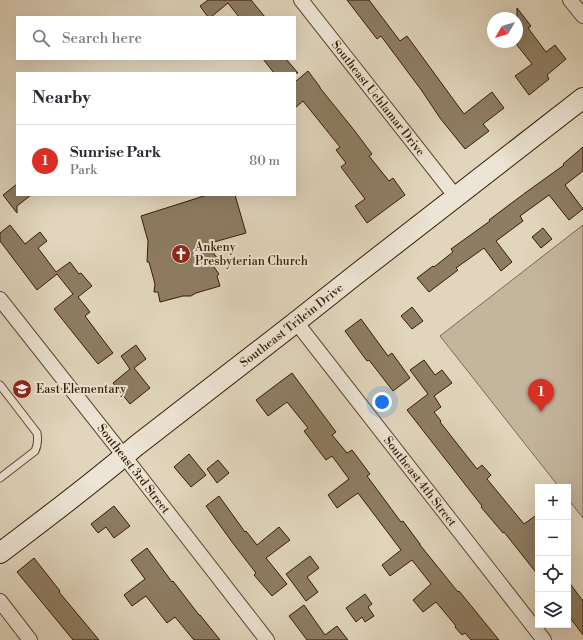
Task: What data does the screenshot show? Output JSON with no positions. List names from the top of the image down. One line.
{"streets":{"street":["Southeast Uehlamar Drive","Southeast Trilein Drive","Southeast 3rd Street","Southeast 4th Street"]},"crossings":[["Southeast Uehlamar Drive","Southeast Trilein Drive"],["Southeast Trilein Drive","Southeast 3rd Street"],["Southeast Trilein Drive","Southeast 4th Street"]],"places":{"church":["Ankeny Presbyterian Church"],"school or university":["East Elementary"]},"north":"bottom left","page":{"search":"Search here","heading":"Nearby","list":[{"mark":"1","name":"Sunrise Park","note":"Park","value":"80 m"}],"pins":"1","map_buttons":["+","−"]}}
